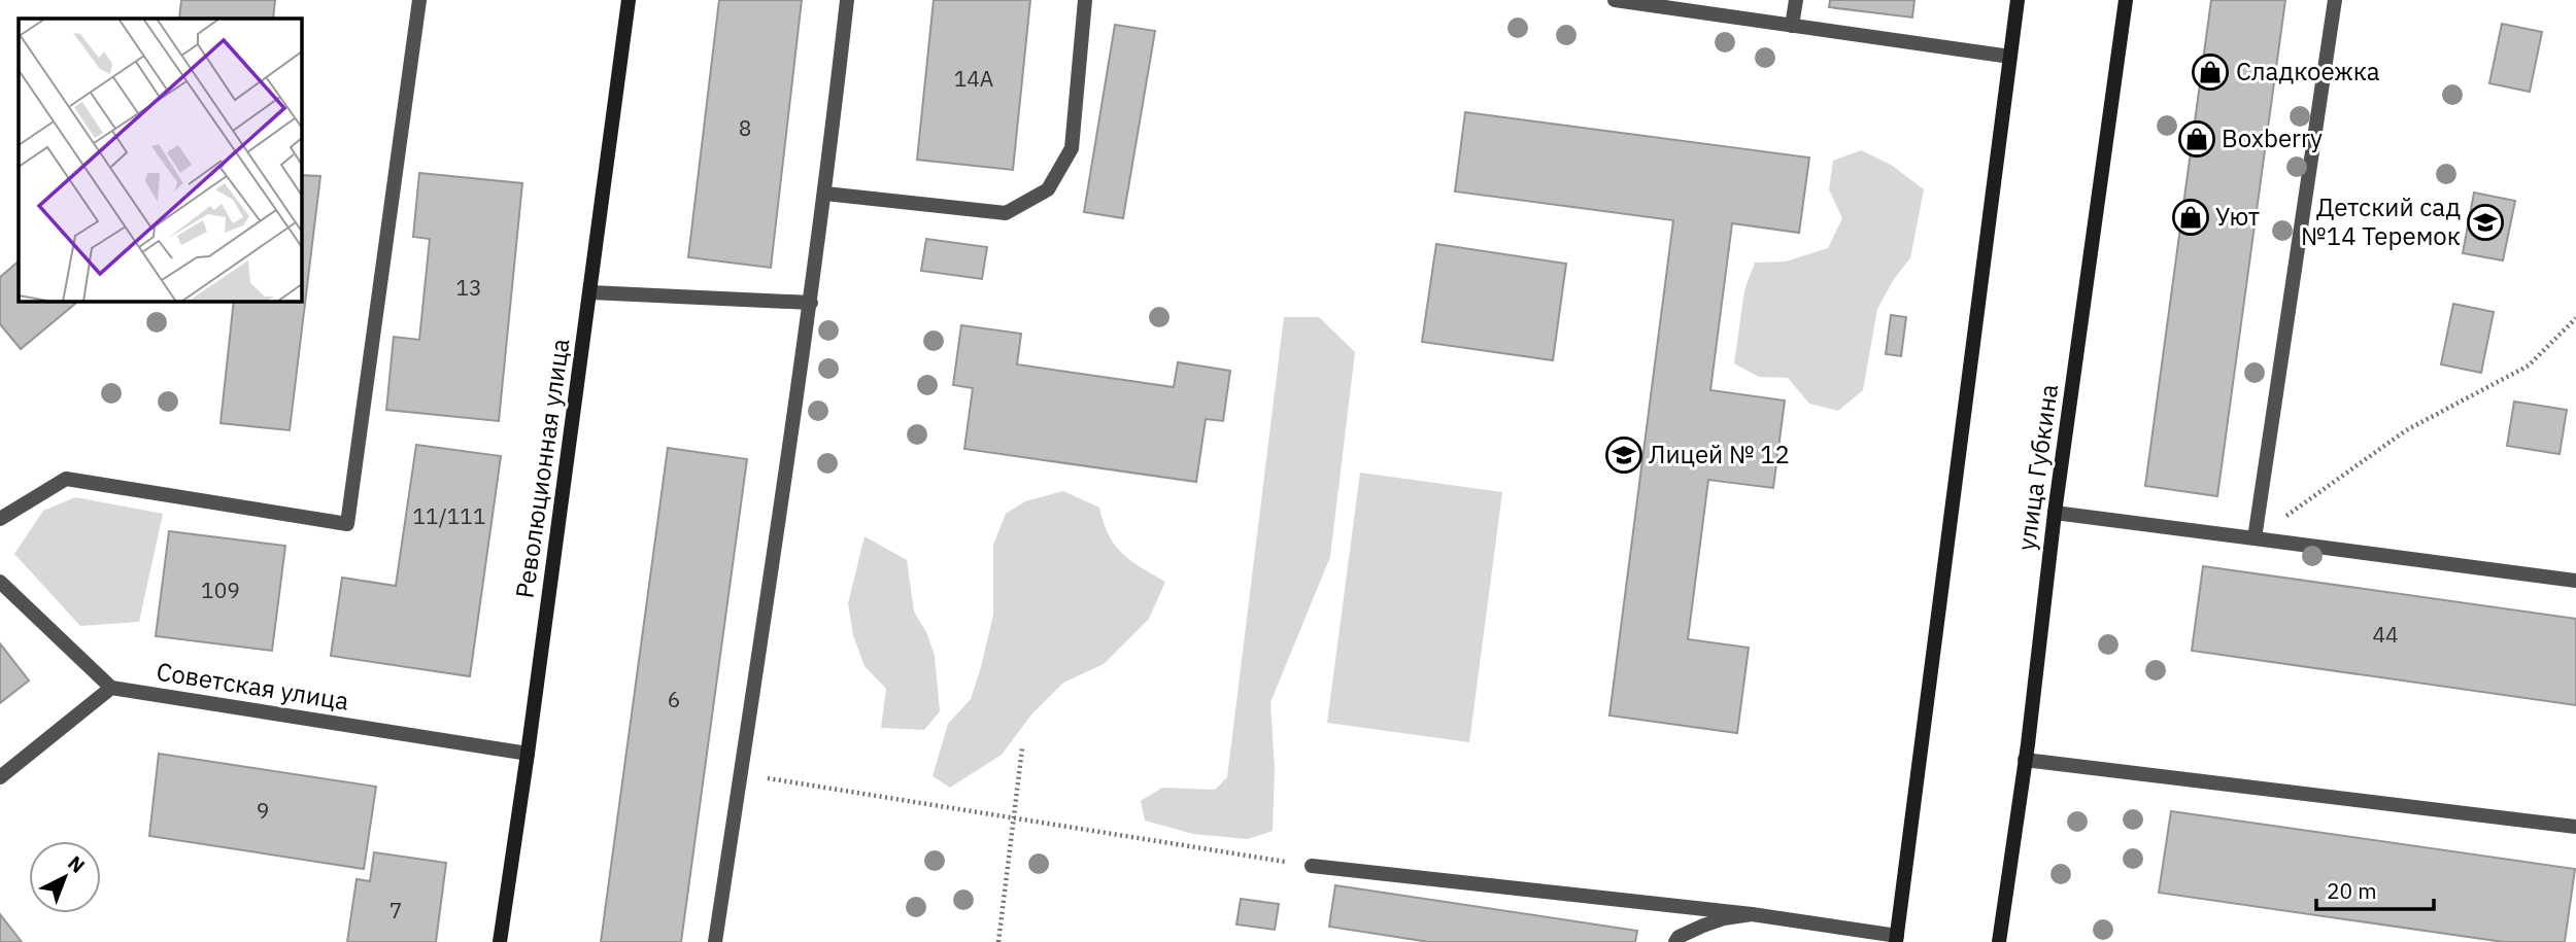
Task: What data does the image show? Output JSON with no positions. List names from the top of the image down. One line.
{"streets":{"main road":["улица Губкина","Революционная улица"],"street":["Советская улица"]},"crossings":[["Революционная улица","Советская улица"]],"places":{"shop":["Сладкоежка","Boxberry","Уют"],"school or university":["Детский сад №14 Теремок","Лицей № 12"]},"house_numbers":["14А","8","13","11/111","109","44","6","9","7"],"scale_bar":"20 m","north":"top right"}
